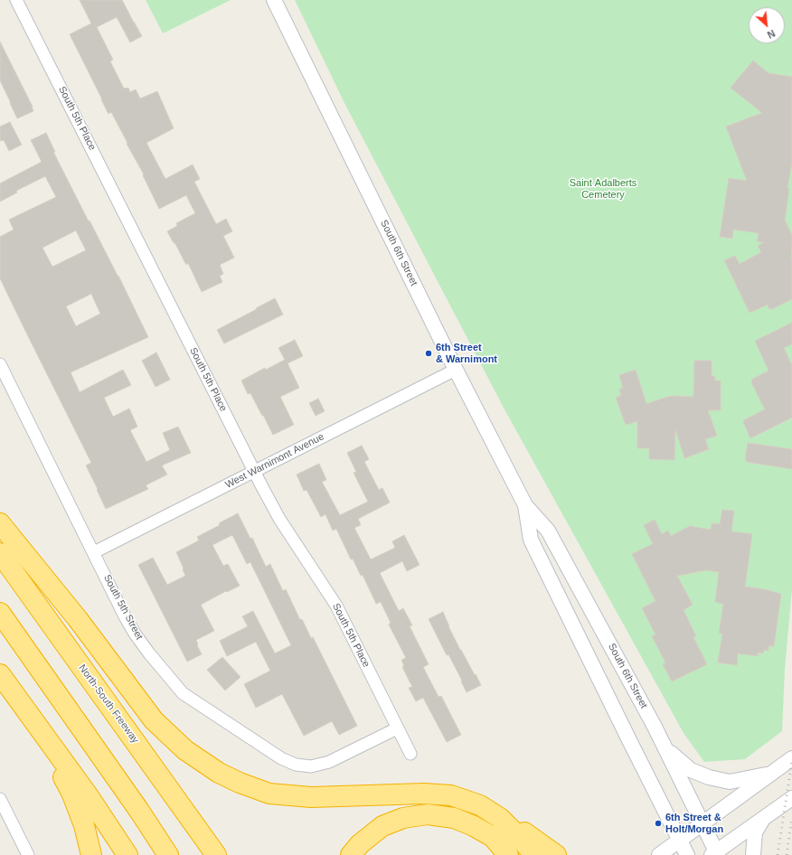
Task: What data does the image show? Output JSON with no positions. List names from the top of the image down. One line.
{"streets":{"highway":["North-South Freeway"],"street":["South 5th Place","South 6th Street","West Warnimont Avenue","South 5th Street"]},"crossings":[["South 5th Place","West Warnimont Avenue"],["South 5th Place","South 5th Street"],["South 6th Street","West Warnimont Avenue"],["West Warnimont Avenue","South 5th Street"]],"parks":["Saint Adalberts Cemetery"],"places":["6th Street & Warnimont","6th Street & Holt/Morgan"],"north":"bottom right"}
